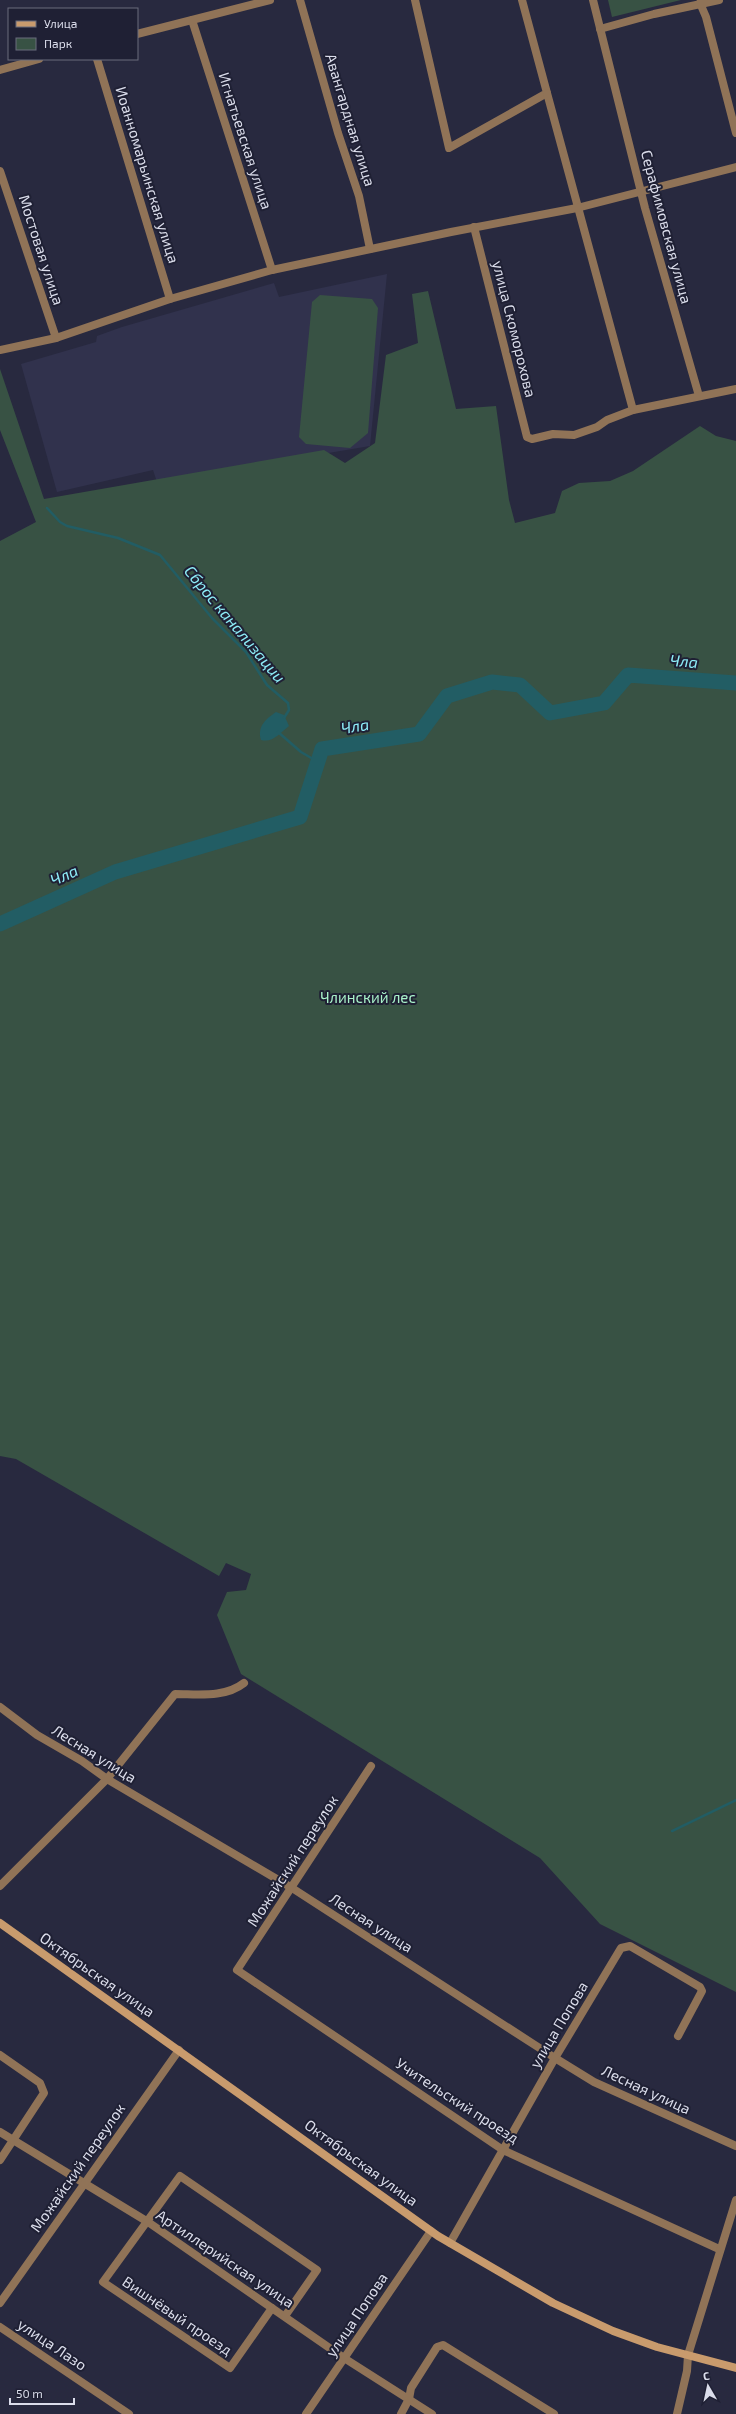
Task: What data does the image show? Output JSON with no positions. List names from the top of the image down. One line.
{"streets":{"main road":["Октябрьская улица"],"street":["Авангардная улица","Игнатьевская улица","Иоанномарьинская улица","Серафимовская улица","Мостовая улица","улица Скоморохова","Лесная улица","Можайский переулок","улица Попова","Учительский проезд","Артиллерийская улица","Вишнёвый проезд","улица Лазо"]},"crossings":[["Лесная улица","Можайский переулок"],["Лесная улица","улица Попова"],["Можайский переулок","Октябрьская улица"],["Можайский переулок","Учительский проезд"],["Можайский переулок","Артиллерийская улица"],["Октябрьская улица","улица Попова"],["улица Попова","Учительский проезд"],["улица Попова","Артиллерийская улица"],["Артиллерийская улица","Вишнёвый проезд"]],"water":["Сброс канализации","Чла"],"parks":["Члинский лес"],"legend":["Улица","Парк"],"scale_bar":"50 m","north":"top"}
